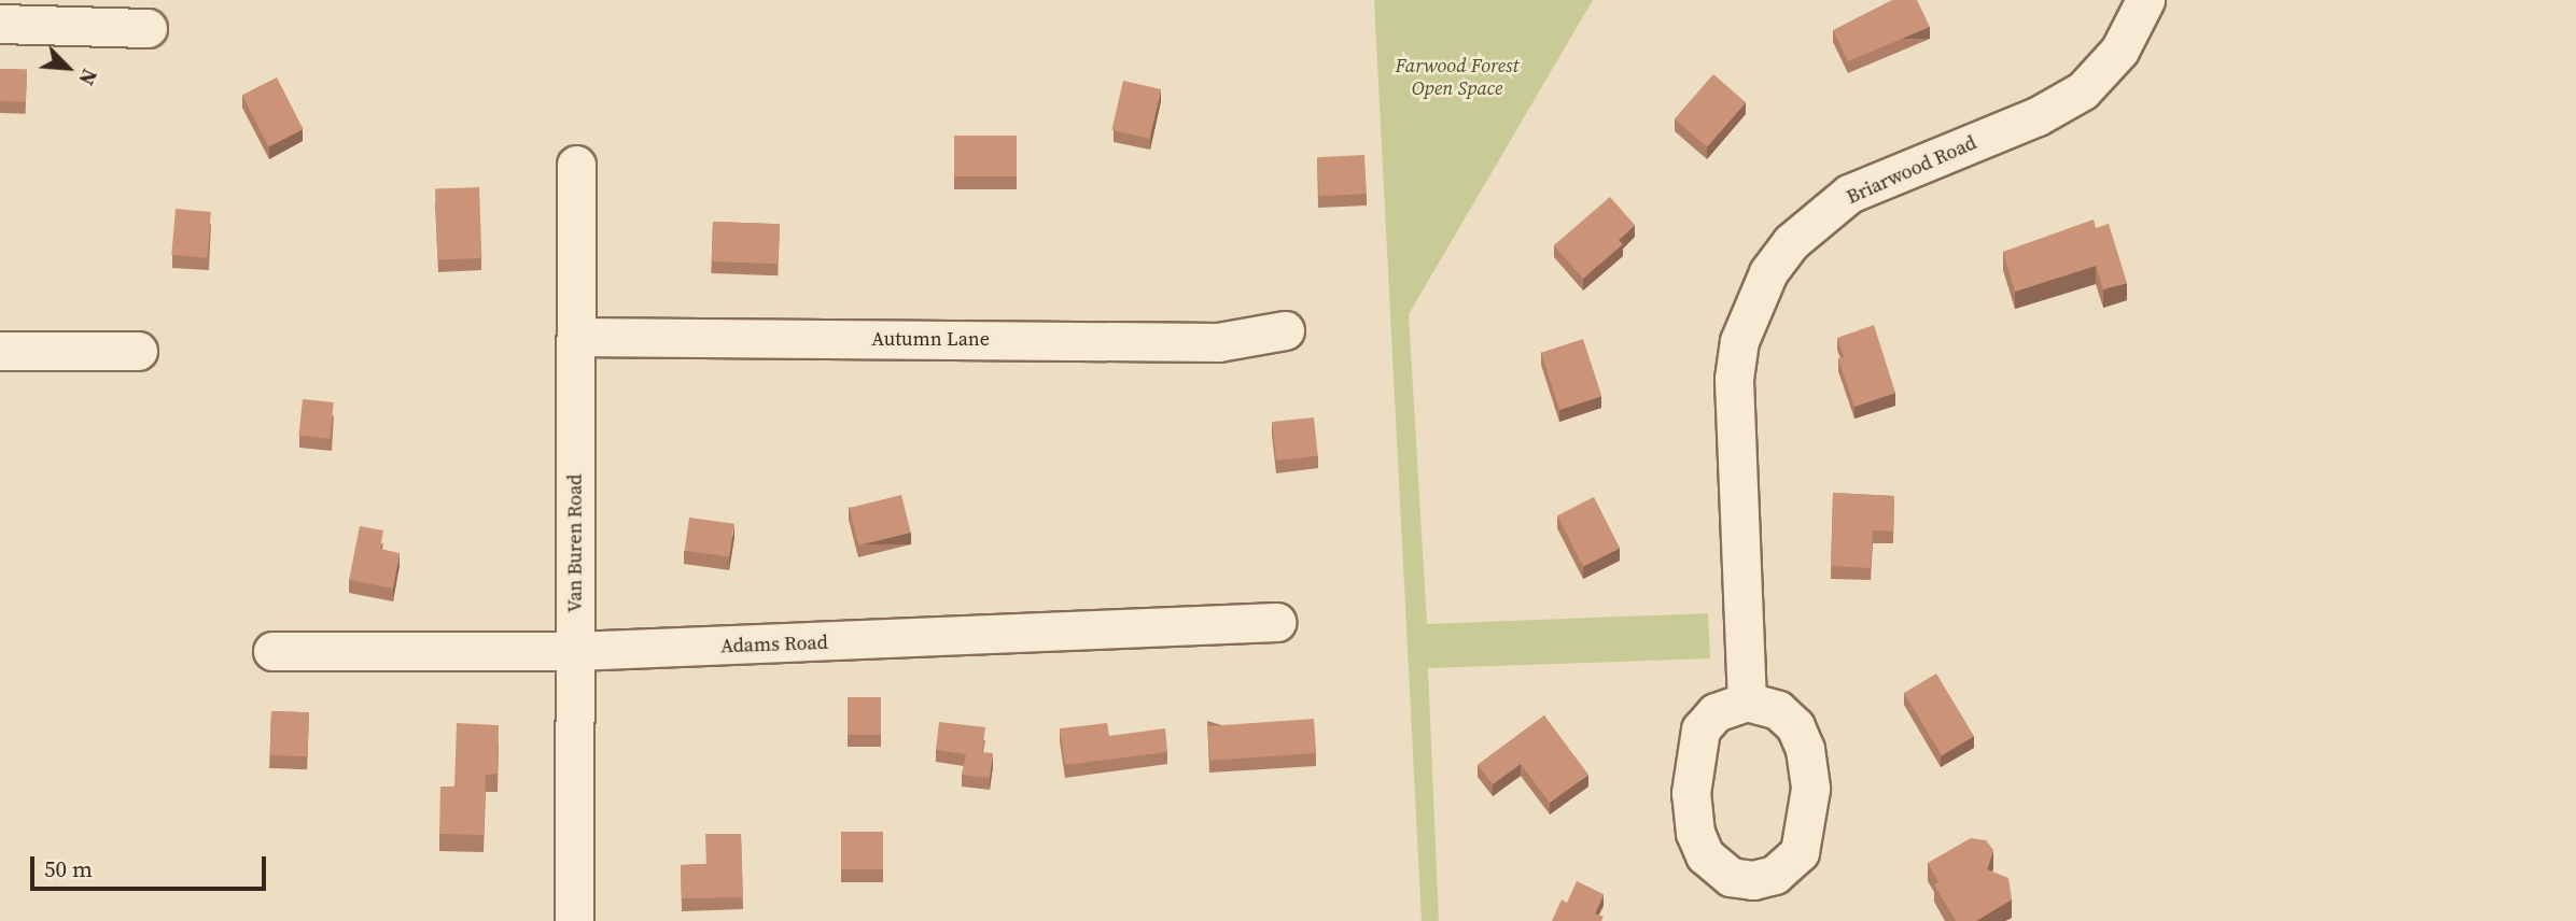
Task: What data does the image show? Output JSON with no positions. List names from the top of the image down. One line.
{"streets":{"street":["Briarwood Road","Autumn Lane","Van Buren Road","Adams Road"]},"crossings":[["Autumn Lane","Van Buren Road"],["Van Buren Road","Adams Road"]],"parks":["Farwood Forest Open Space"],"scale_bar":"50 m","north":"bottom right"}
